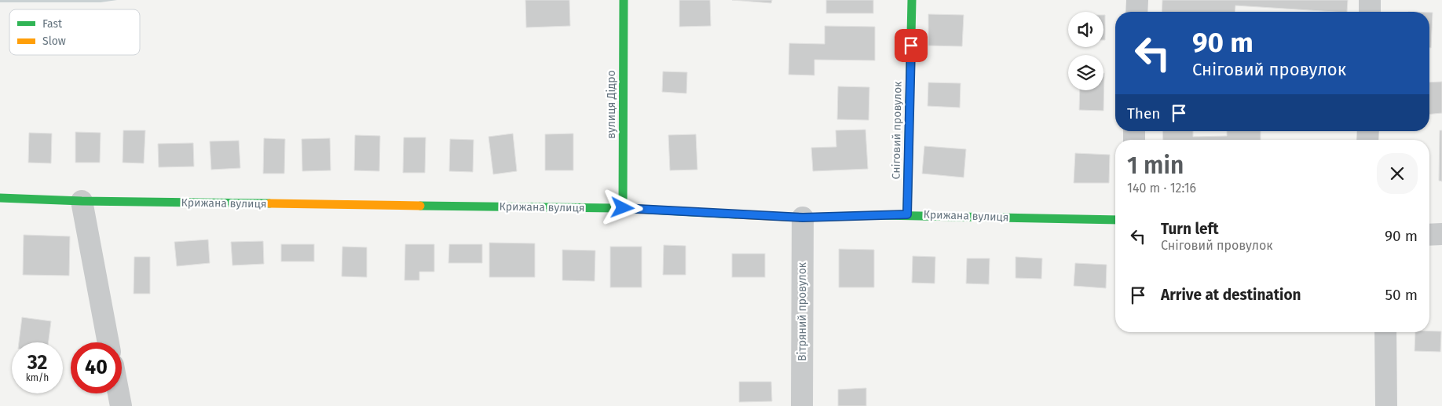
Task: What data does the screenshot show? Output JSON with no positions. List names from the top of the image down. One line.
{"streets":{"street":["вулиця Дідро","Сніговий провулок","Крижана вулиця","Вітряний провулок"]},"crossings":[["вулиця Дідро","Крижана вулиця"],["Сніговий провулок","Крижана вулиця"],["Крижана вулиця","Вітряний провулок"]],"legend":["Fast","Slow"],"page":{"turn":["90 m","Сніговий провулок"],"then":"Then","heading":["1 min","140 m · 12:16"],"list":[{"name":"Turn left","note":"Сніговий провулок","value":"90 m"},{"name":"Arrive at destination","value":"50 m"}],"speed":"32 km/h","limit":"40"}}
